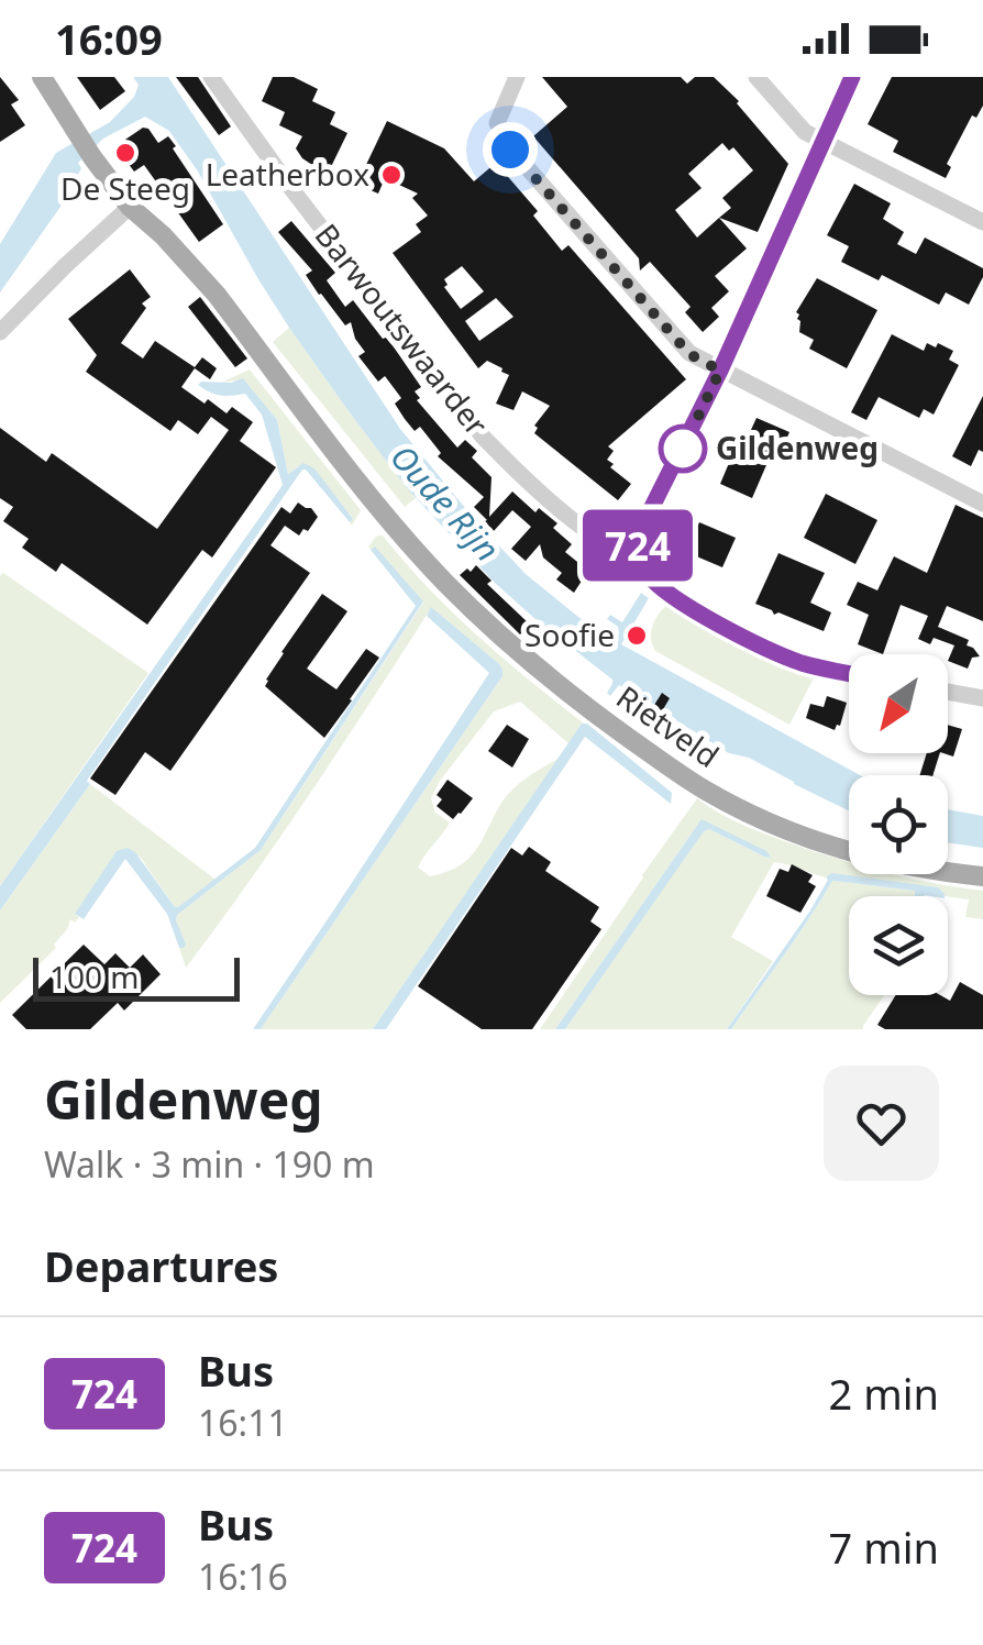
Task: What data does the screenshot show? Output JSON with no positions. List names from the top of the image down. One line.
{"streets":{"main road":["Rietveld"],"street":["Barwoutswaarder"]},"water":["Oude Rijn"],"places":["De Steeg","Leatherbox","Gildenweg","Soofie"],"lines":["bus line 724"],"scale_bar":"100 m","north":"bottom left","page":{"status":"16:09","on_map":"724","scale":"100 m","heading":[["Gildenweg","Walk · 3 min · 190 m"],"Departures"],"list":[{"mark":"724","name":"Bus","note":"16:11","value":"2 min"},{"mark":"724","name":"Bus","note":"16:16","value":"7 min"}]}}
